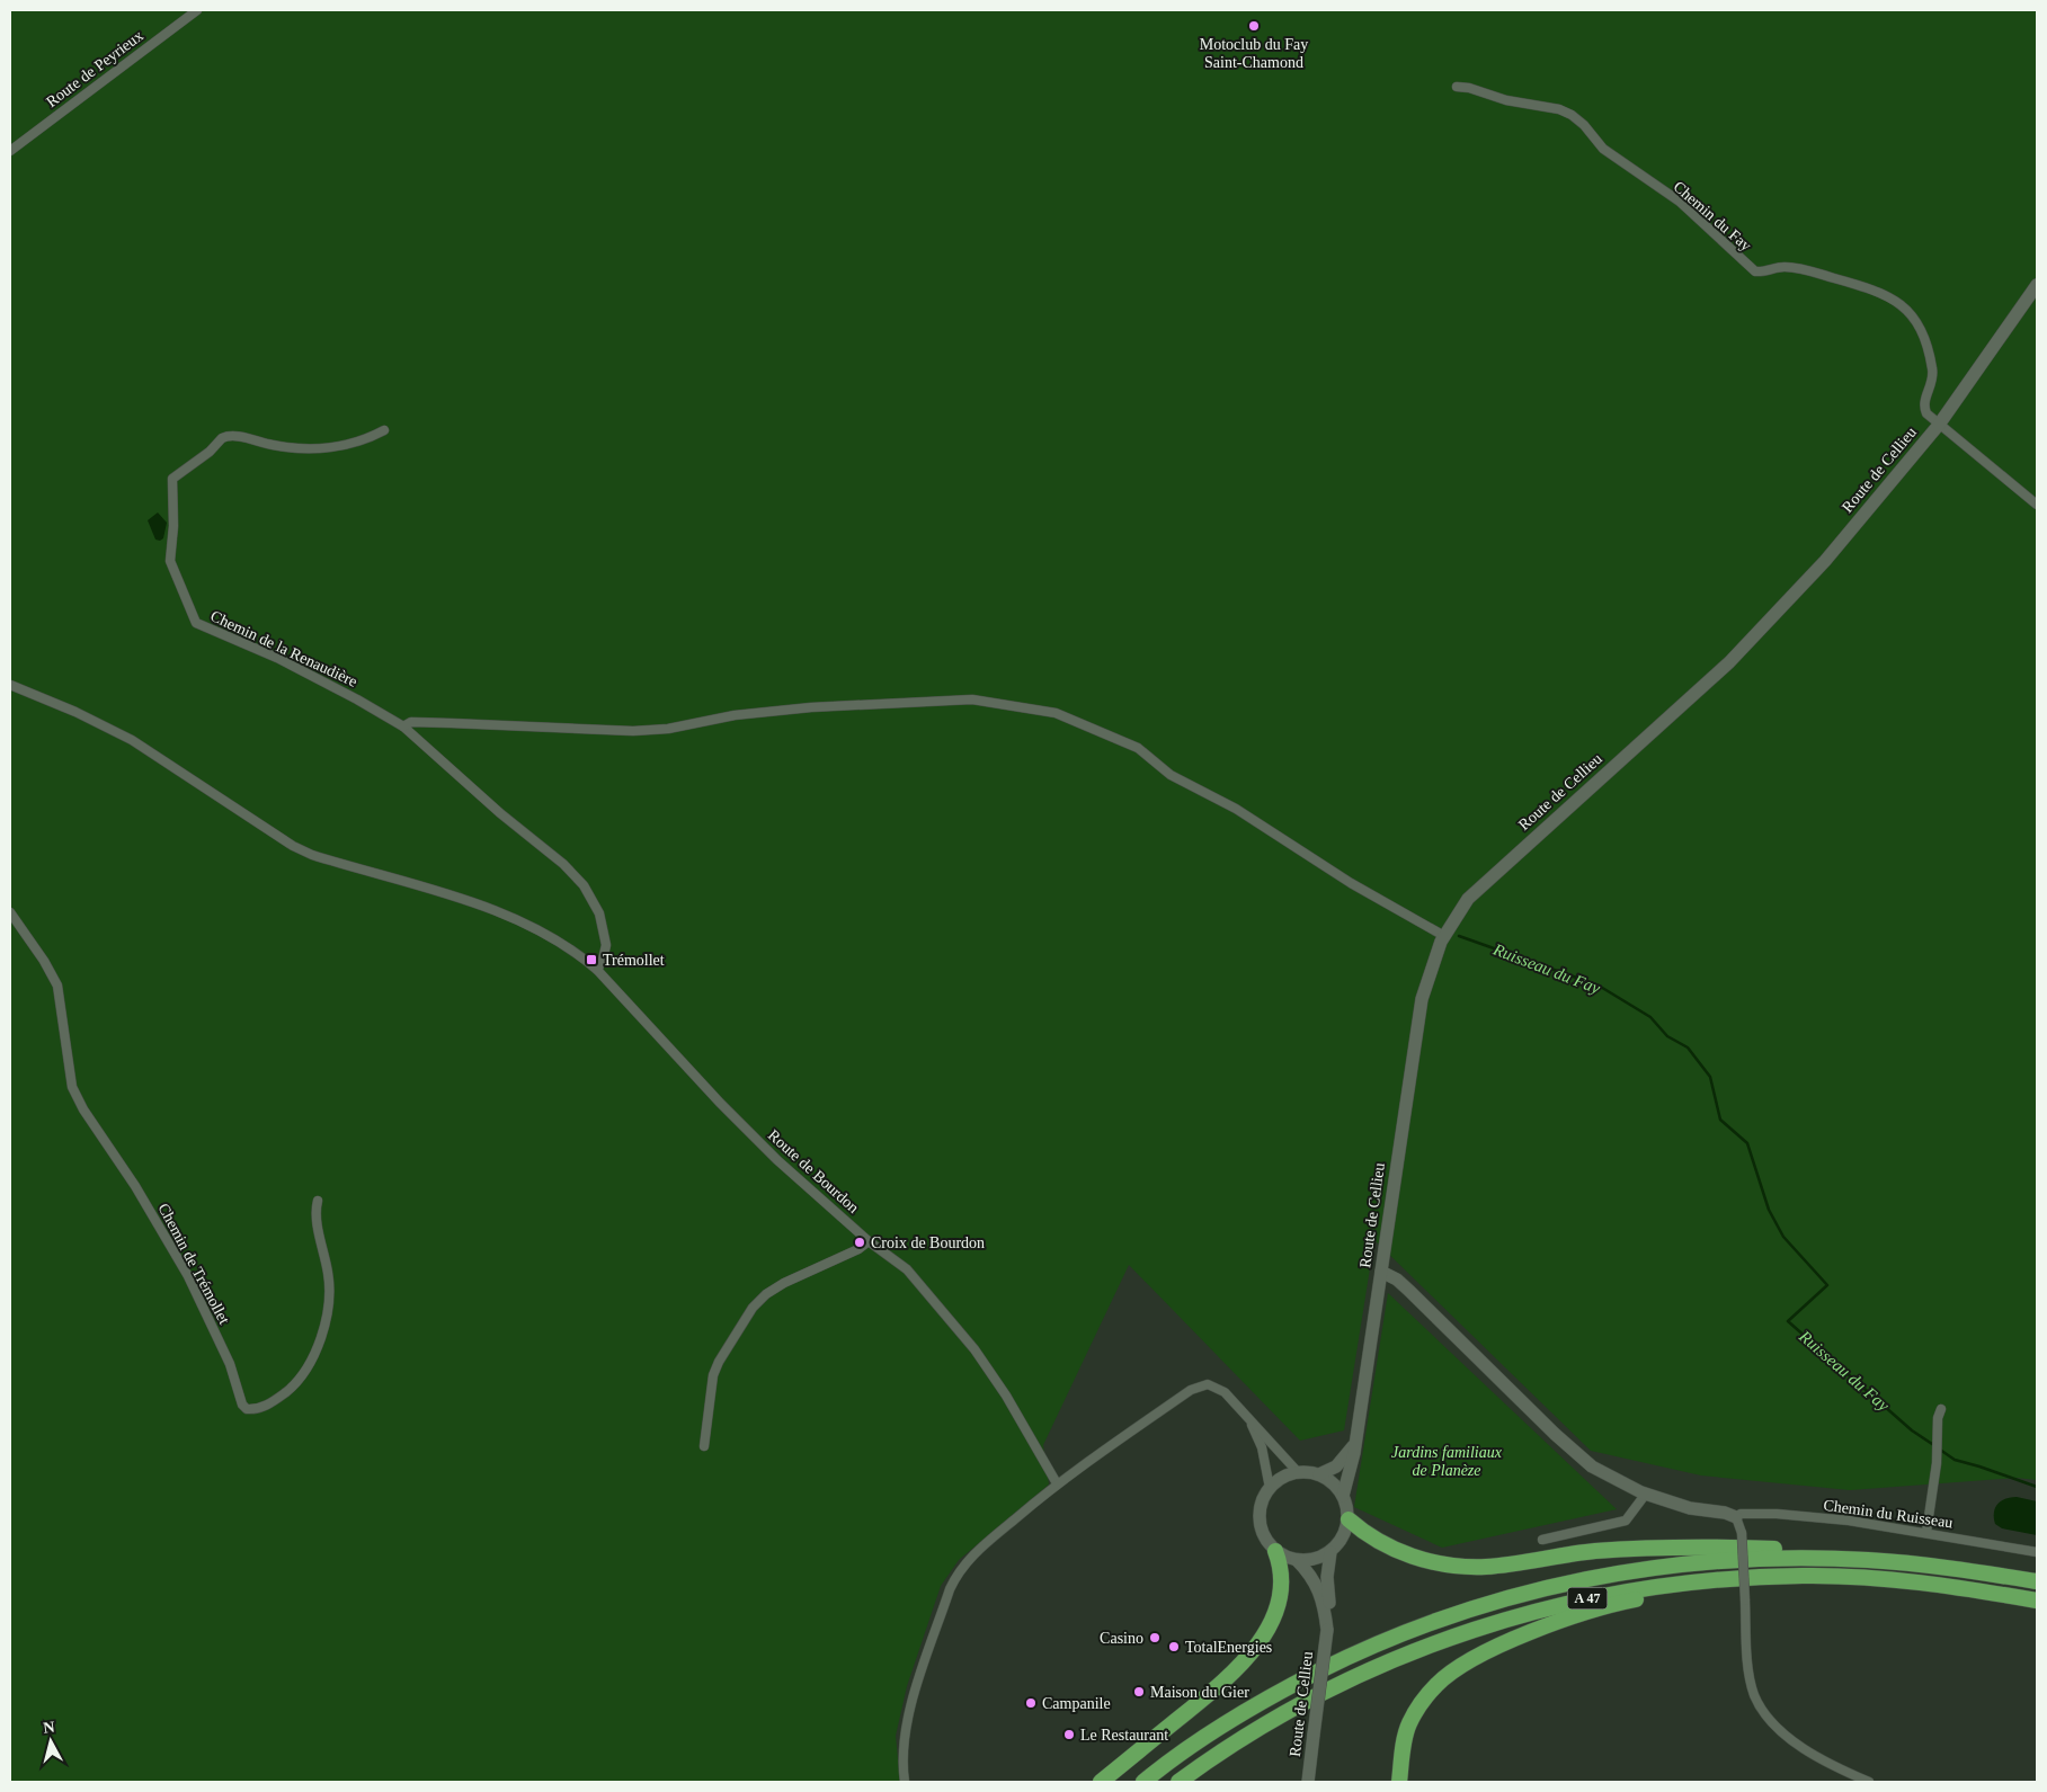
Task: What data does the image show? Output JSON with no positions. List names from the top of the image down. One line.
{"streets":{"highway":["A 47"],"main road":["Route de Cellieu"],"street":["Route de Peyrieux","Chemin du Fay","Chemin de la Renaudière","Route de Bourdon","Chemin de Trémollet","Chemin du Ruisseau"]},"crossings":[["Chemin du Fay","Route de Cellieu"],["Chemin de la Renaudière","Route de Bourdon"]],"water":["Ruisseau du Fay"],"parks":["Jardins familiaux de Planèze"],"places":{"other":["Motoclub du Fay Saint-Chamond","Croix de Bourdon","Casino","TotalEnergies","Maison du Gier","Campanile","Le Restaurant"],"transit":["Trémollet"]},"north":"top"}
